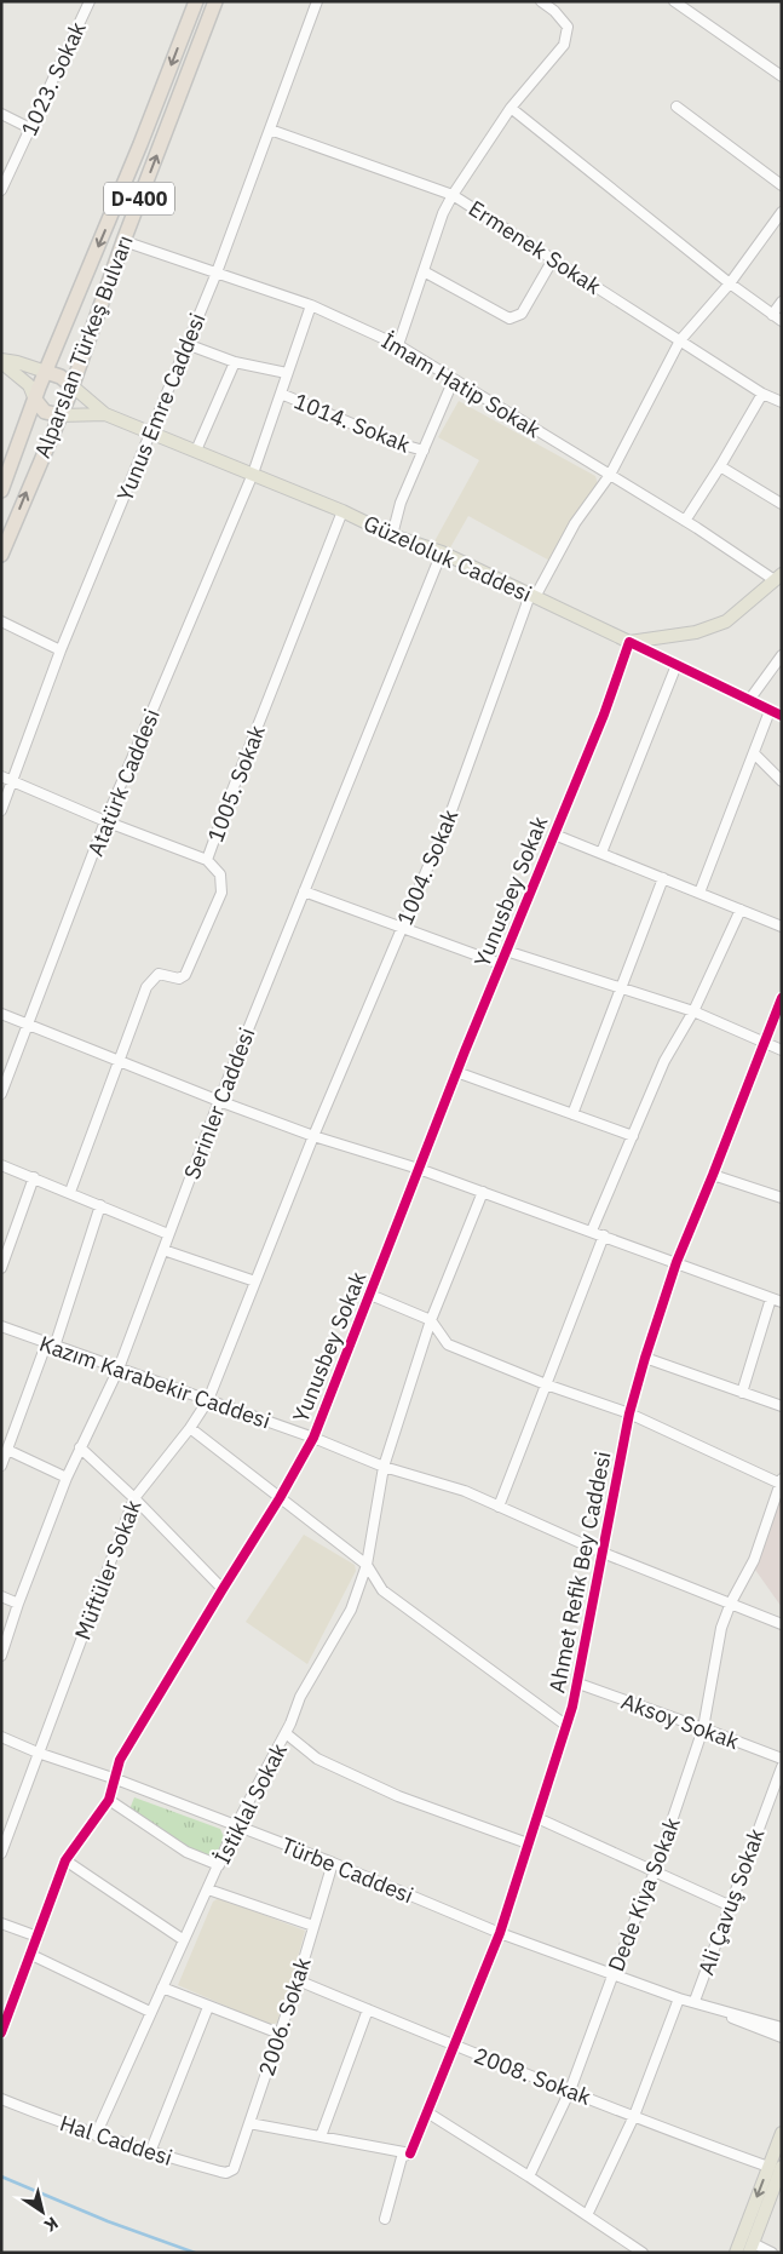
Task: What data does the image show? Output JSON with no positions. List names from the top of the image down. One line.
{"streets":{"highway":["D-400","Alparslan Türkeş Bulvarı"],"main road":["Güzeloluk Caddesi"],"street":["1023. Sokak","Ermenek Sokak","İmam Hatip Sokak","Yunus Emre Caddesi","1014. Sokak","Atatürk Caddesi","1005. Sokak","1004. Sokak","Yunusbey Sokak","Serinler Caddesi","Kazım Karabekir Caddesi","Müftüler Sokak","Ahmet Refik Bey Caddesi","Aksoy Sokak","İstiklal Sokak","Türbe Caddesi","Dede Kiya Sokak","Ali Çavuş Sokak","2006. Sokak","2008. Sokak","Hal Caddesi"]},"crossings":[["Ermenek Sokak","Yunus Emre Caddesi"],["Ermenek Sokak","1004. Sokak"],["Alparslan Türkeş Bulvarı","İmam Hatip Sokak"],["Alparslan Türkeş Bulvarı","Güzeloluk Caddesi"],["İmam Hatip Sokak","Yunus Emre Caddesi"],["İmam Hatip Sokak","Atatürk Caddesi"],["İmam Hatip Sokak","1004. Sokak"],["Yunus Emre Caddesi","Güzeloluk Caddesi"],["1014. Sokak","Atatürk Caddesi"],["Güzeloluk Caddesi","Atatürk Caddesi"],["Güzeloluk Caddesi","1005. Sokak"],["Güzeloluk Caddesi","1004. Sokak"],["Güzeloluk Caddesi","Yunusbey Sokak"],["Güzeloluk Caddesi","Serinler Caddesi"],["1004. Sokak","Müftüler Sokak"],["Yunusbey Sokak","Kazım Karabekir Caddesi"],["Yunusbey Sokak","Türbe Caddesi"],["Serinler Caddesi","Kazım Karabekir Caddesi"],["Kazım Karabekir Caddesi","Müftüler Sokak"],["Kazım Karabekir Caddesi","Ahmet Refik Bey Caddesi"],["Kazım Karabekir Caddesi","İstiklal Sokak"],["Kazım Karabekir Caddesi","Dede Kiya Sokak"],["Müftüler Sokak","Türbe Caddesi"],["Ahmet Refik Bey Caddesi","Aksoy Sokak"],["Ahmet Refik Bey Caddesi","Türbe Caddesi"],["Ahmet Refik Bey Caddesi","2008. Sokak"],["Aksoy Sokak","Dede Kiya Sokak"],["İstiklal Sokak","Türbe Caddesi"],["İstiklal Sokak","Hal Caddesi"],["Türbe Caddesi","Dede Kiya Sokak"],["Türbe Caddesi","Ali Çavuş Sokak"],["Türbe Caddesi","2006. Sokak"],["Dede Kiya Sokak","2008. Sokak"],["2006. Sokak","2008. Sokak"],["2006. Sokak","Hal Caddesi"]],"north":"bottom right"}
